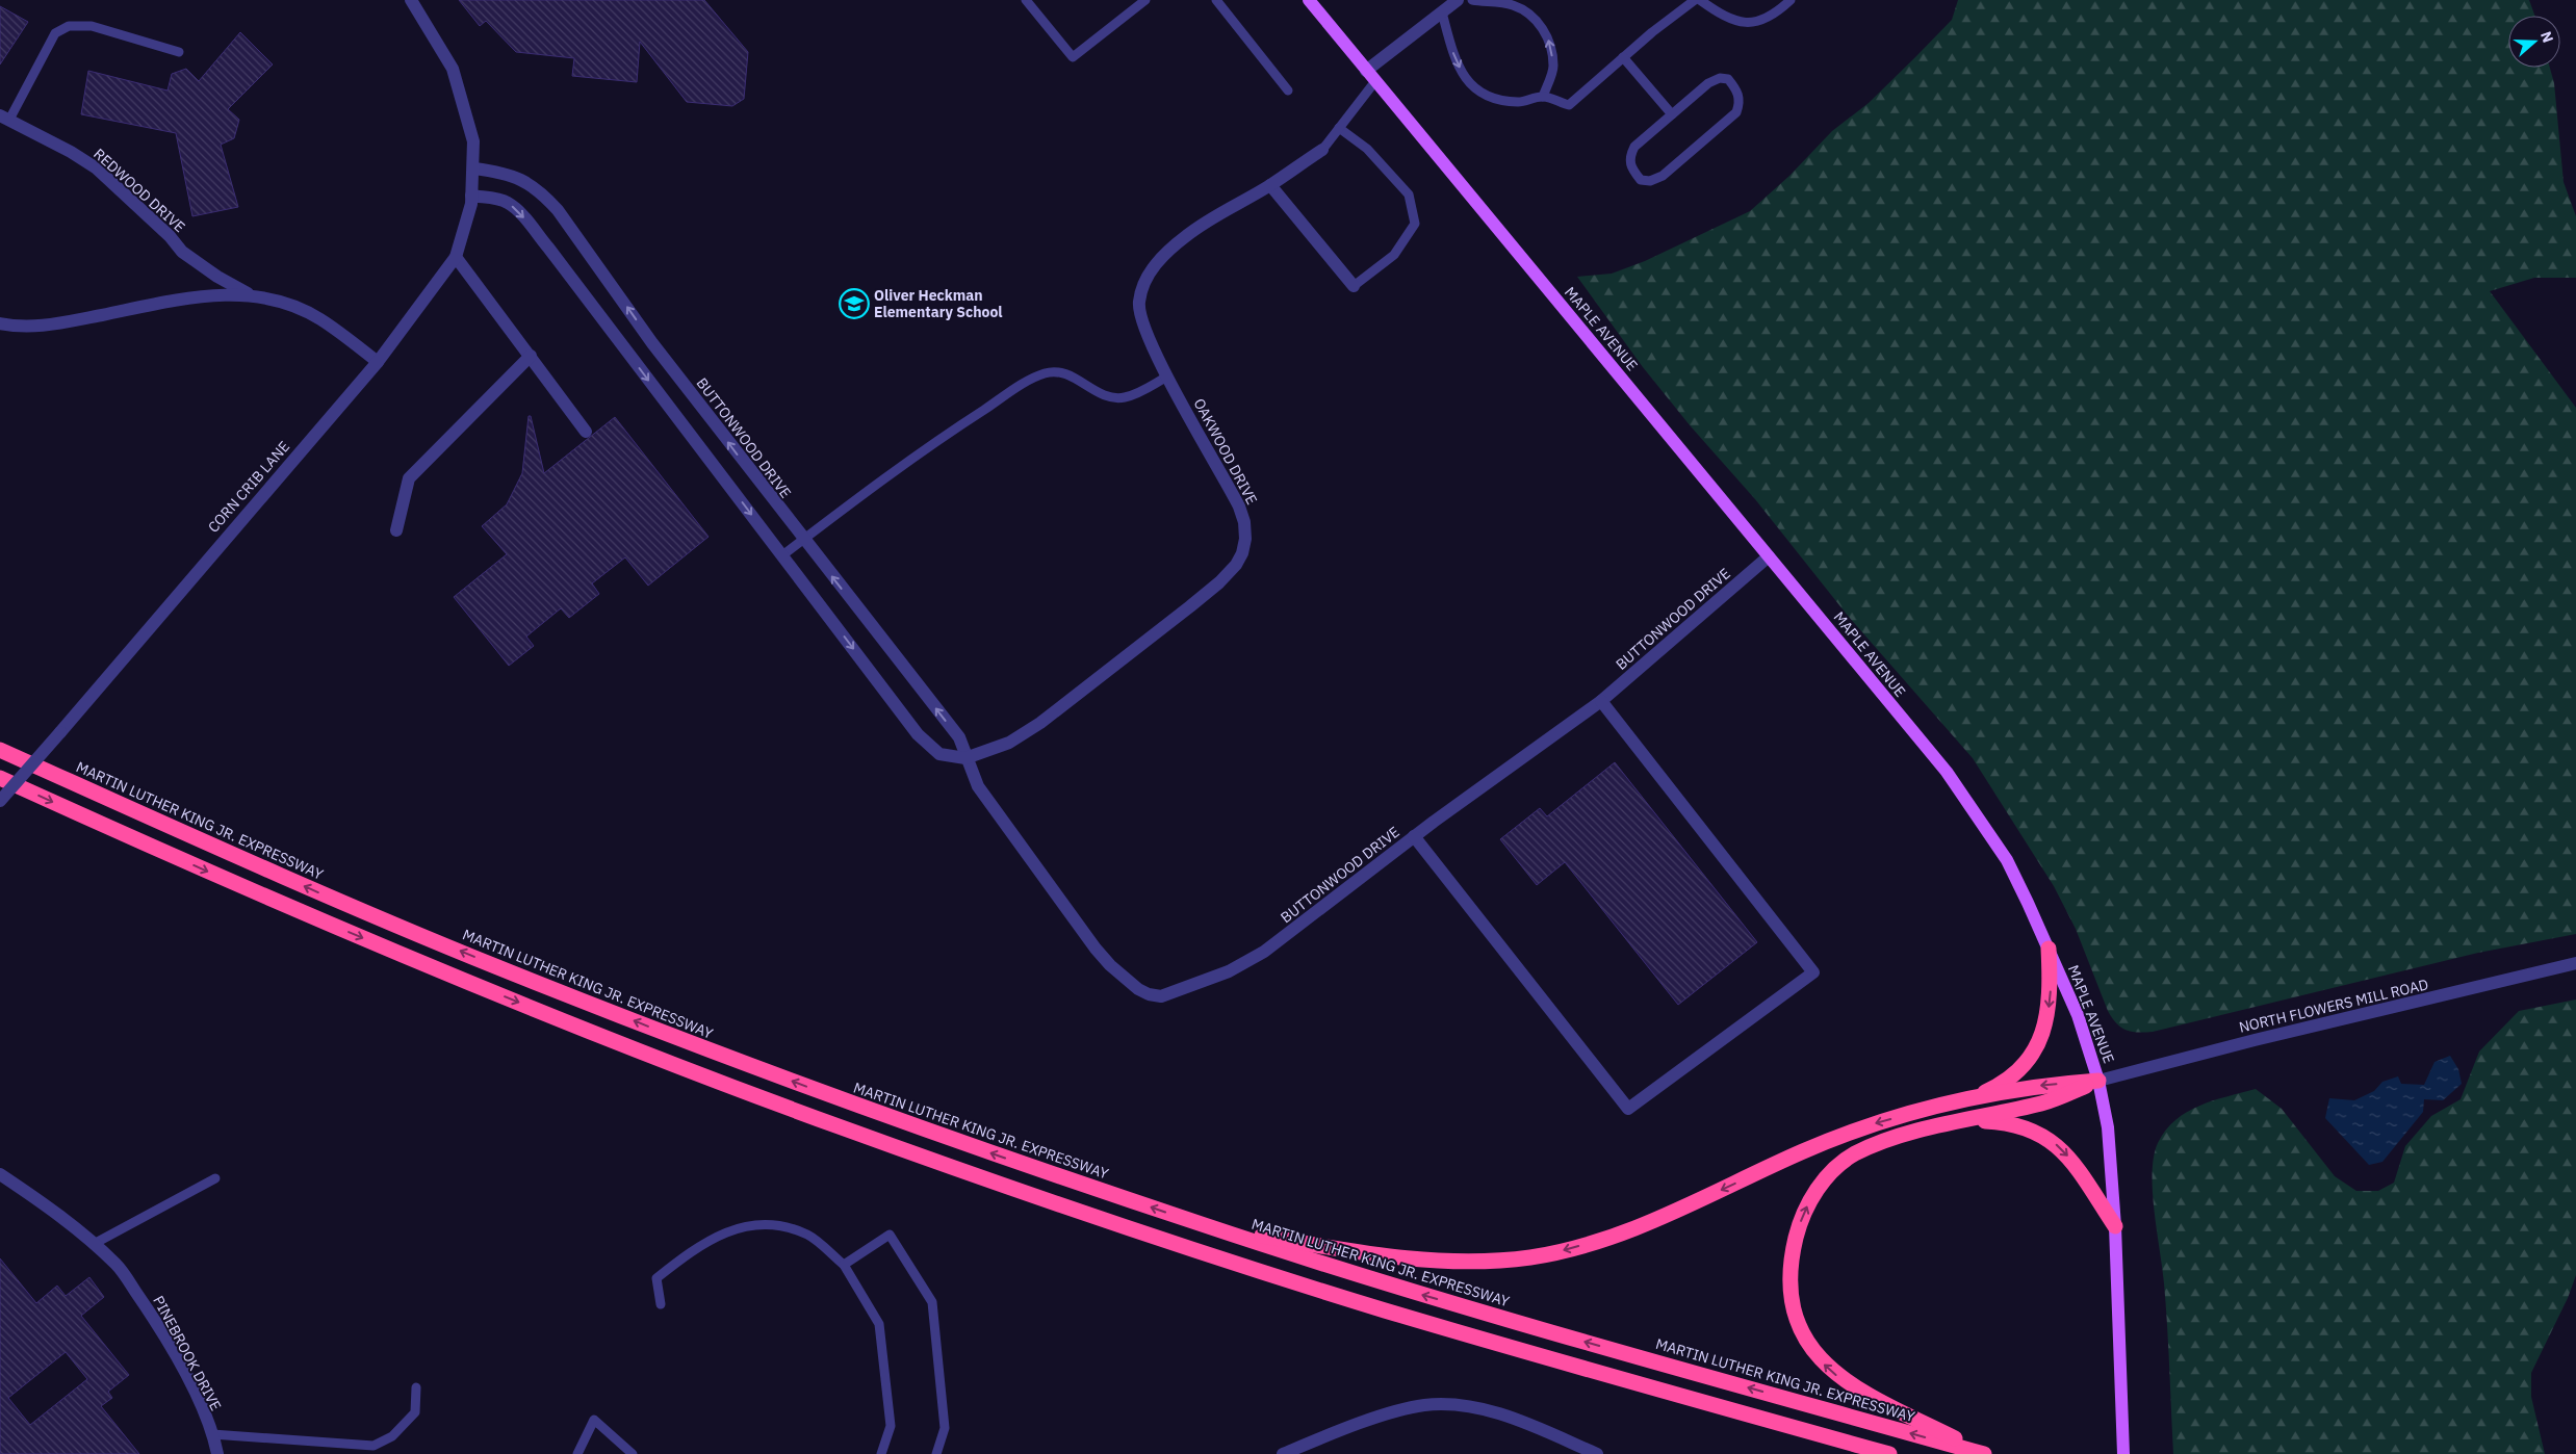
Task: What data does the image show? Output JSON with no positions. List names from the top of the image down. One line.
{"streets":{"highway":["MARTIN LUTHER KING JR. EXPRESSWAY"],"main road":["MAPLE AVENUE"],"street":["REDWOOD DRIVE","BUTTONWOOD DRIVE","OAKWOOD DRIVE","CORN CRIB LANE","NORTH FLOWERS MILL ROAD","PINEBROOK DRIVE"]},"crossings":[["REDWOOD DRIVE","CORN CRIB LANE"],["MAPLE AVENUE","BUTTONWOOD DRIVE"],["MAPLE AVENUE","NORTH FLOWERS MILL ROAD"],["BUTTONWOOD DRIVE","OAKWOOD DRIVE"],["BUTTONWOOD DRIVE","CORN CRIB LANE"]],"places":{"school or university":["Oliver Heckman Elementary School"]},"north":"right"}
